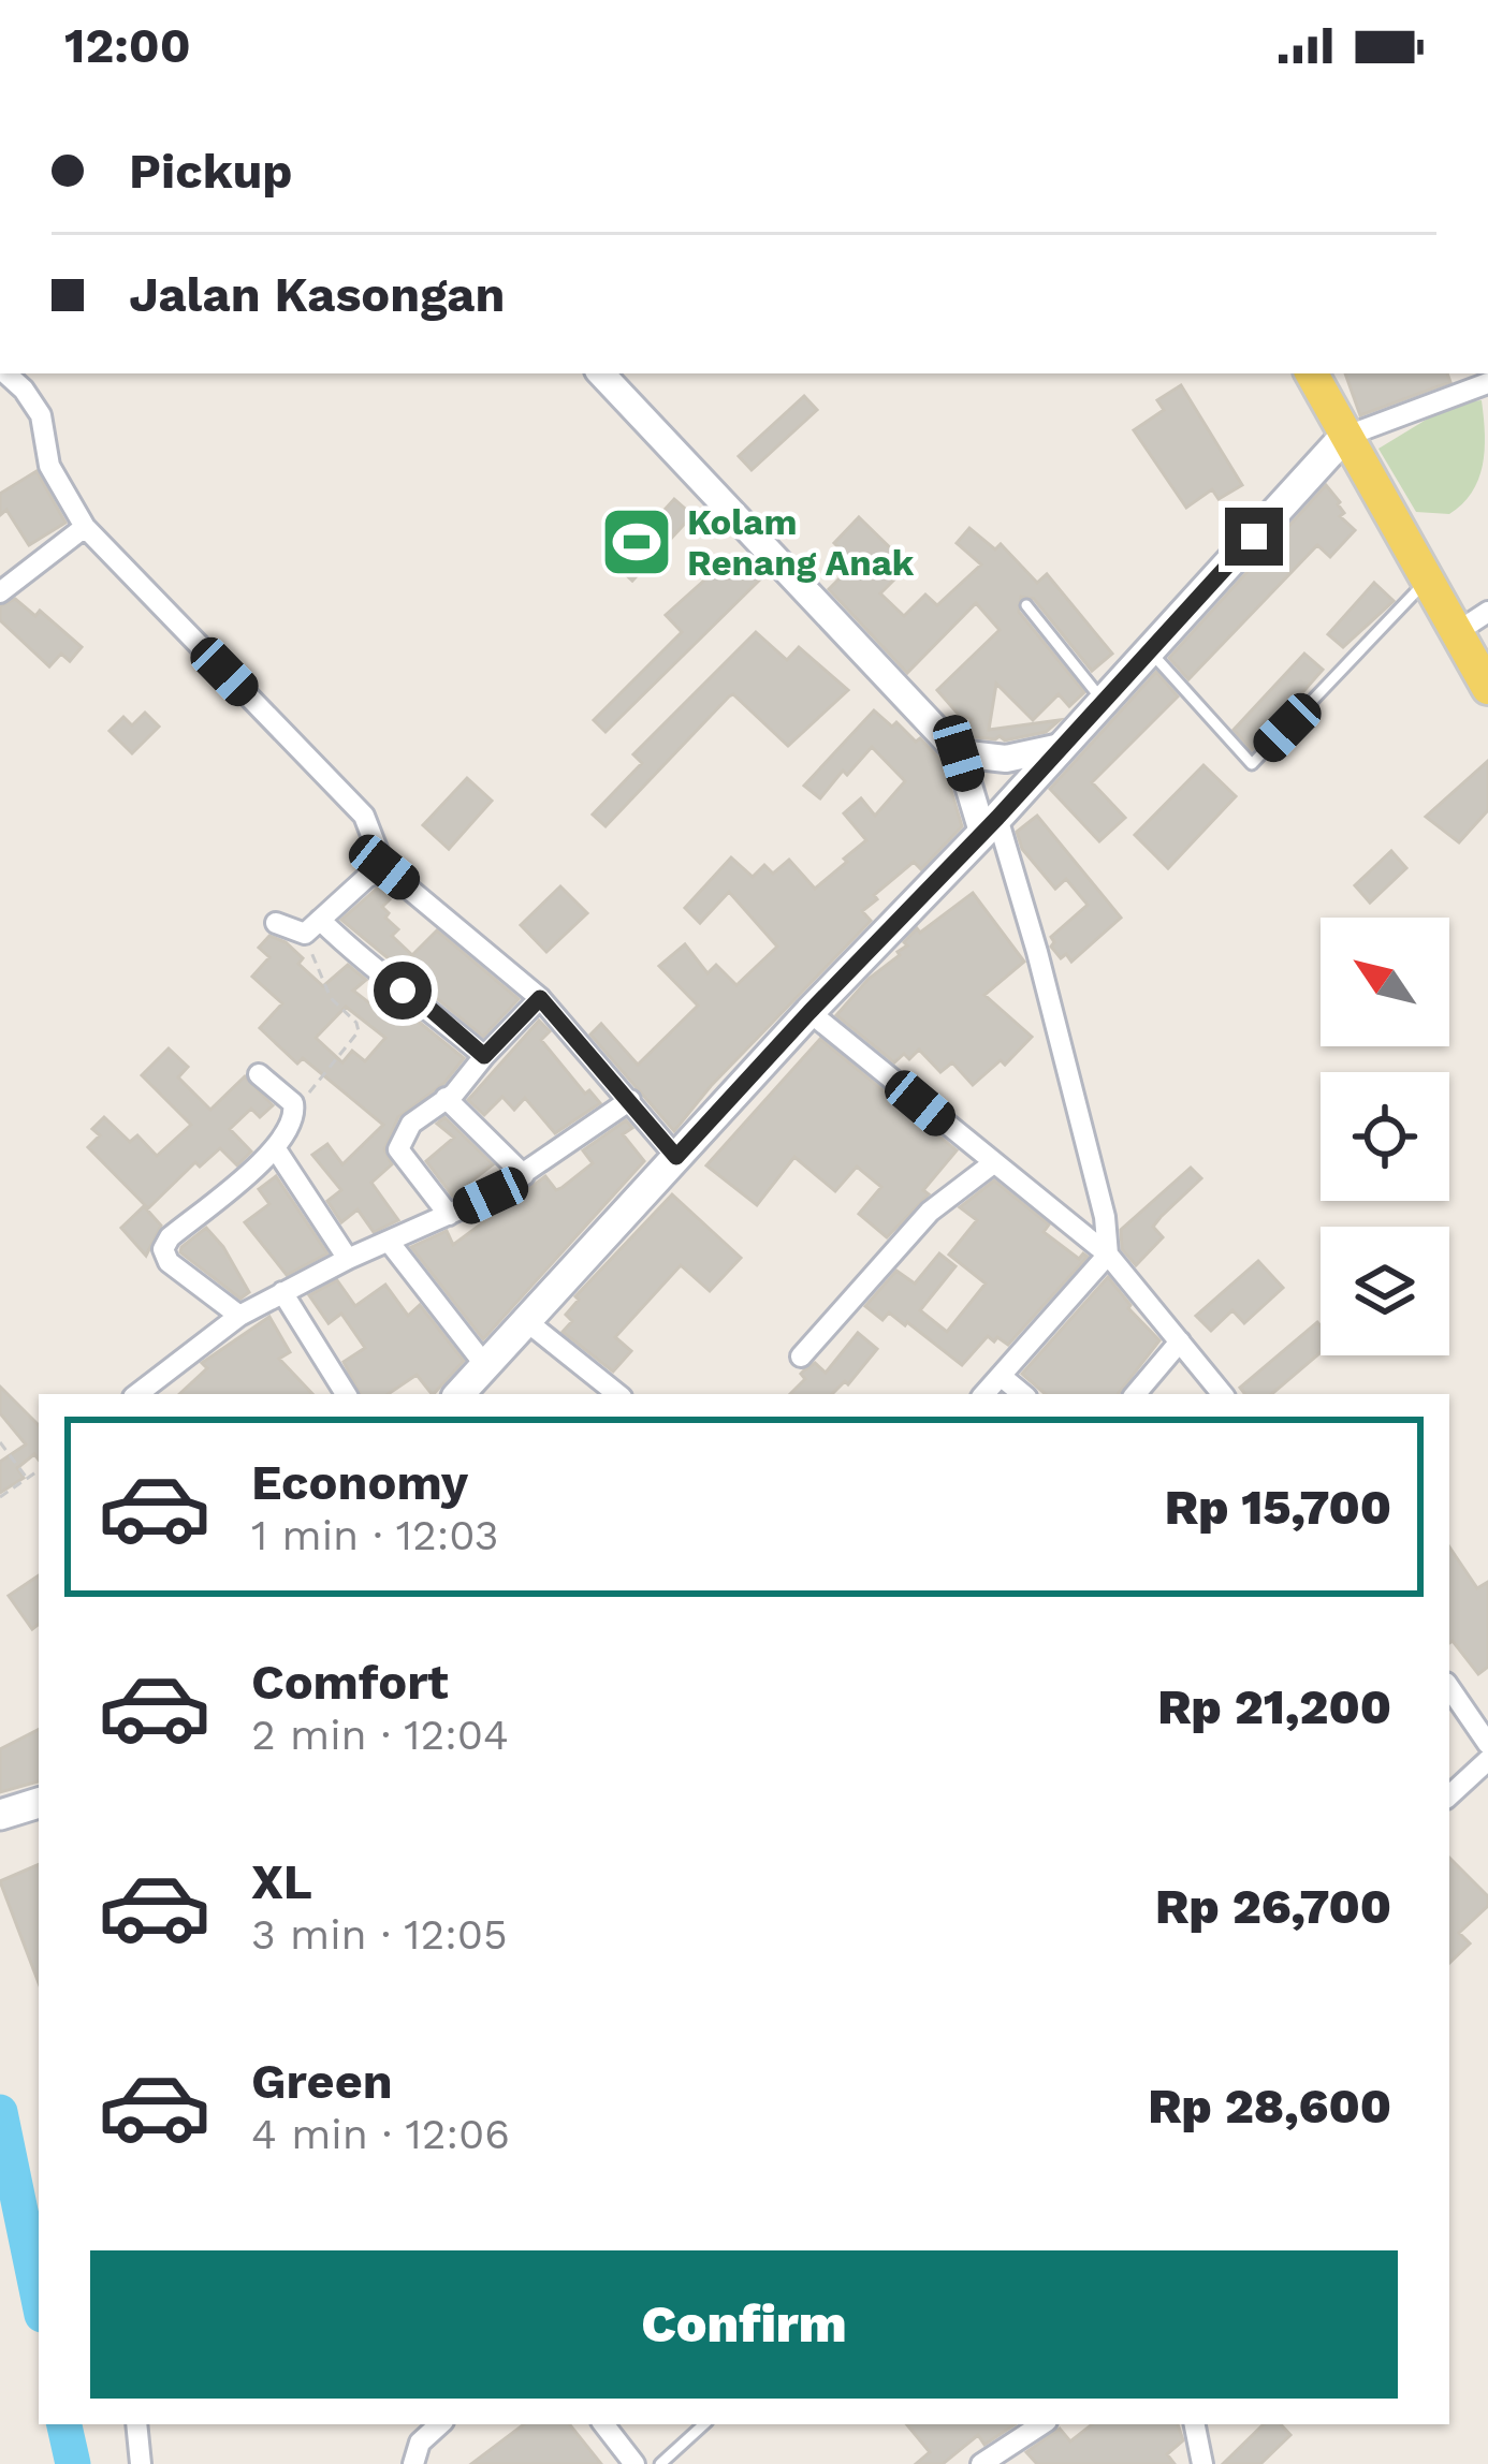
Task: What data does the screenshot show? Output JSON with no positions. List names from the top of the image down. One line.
{"places":{"sports":["Kolam Renang Anak"]},"north":"top left","page":{"status":"12:00","banner":["Pickup","Jalan Kasongan"],"list":[{"name":"Economy","note":"1 min · 12:03","value":"Rp 15,700"},{"name":"Comfort","note":"2 min · 12:04","value":"Rp 21,200"},{"name":"XL","note":"3 min · 12:05","value":"Rp 26,700"},{"name":"Green","note":"4 min · 12:06","value":"Rp 28,600"}],"buttons":"Confirm"}}
